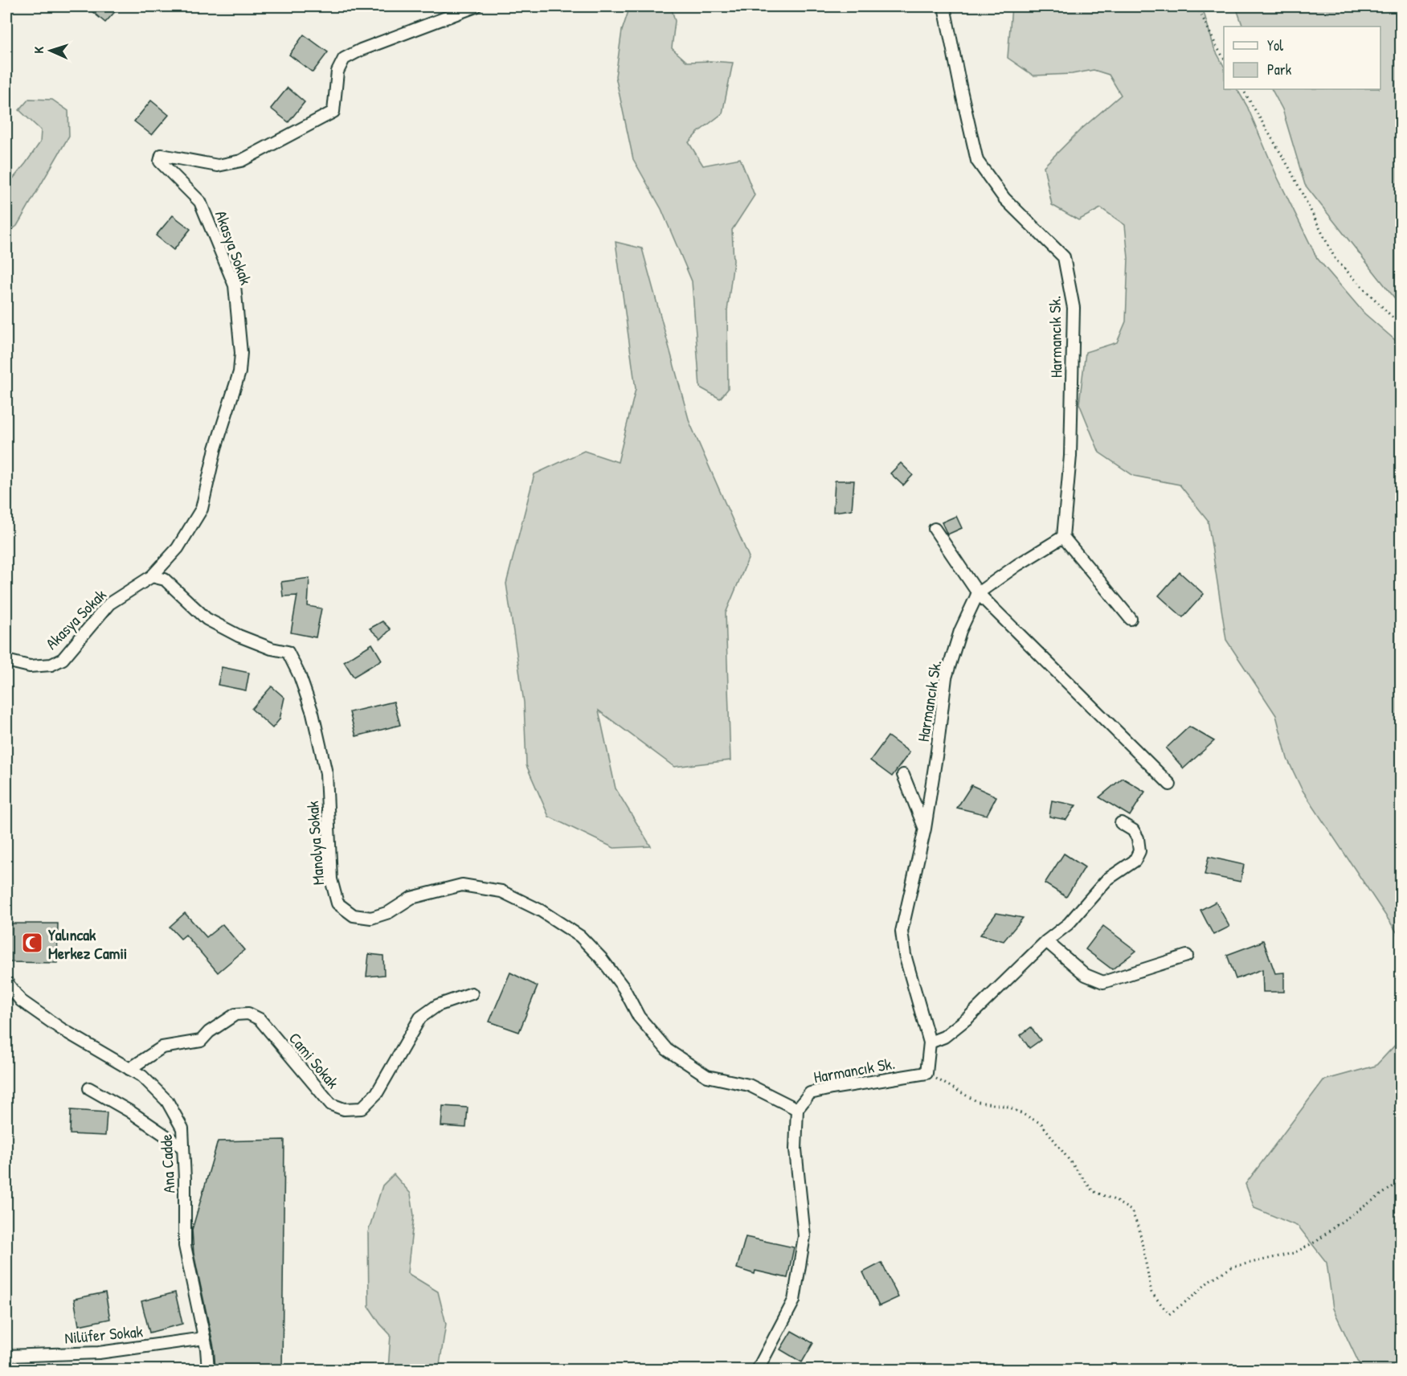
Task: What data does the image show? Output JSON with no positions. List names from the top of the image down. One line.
{"streets":{"street":["Akasya Sokak","Harmancık Sk.","Manolya Sokak","Cami Sokak","Ana Cadde","Nilüfer Sokak"]},"crossings":[["Akasya Sokak","Manolya Sokak"],["Harmancık Sk.","Manolya Sokak"],["Cami Sokak","Ana Cadde"],["Ana Cadde","Nilüfer Sokak"]],"places":{"mosque":["Yalıncak Merkez Camii"]},"legend":["Yol","Park"],"north":"left"}
